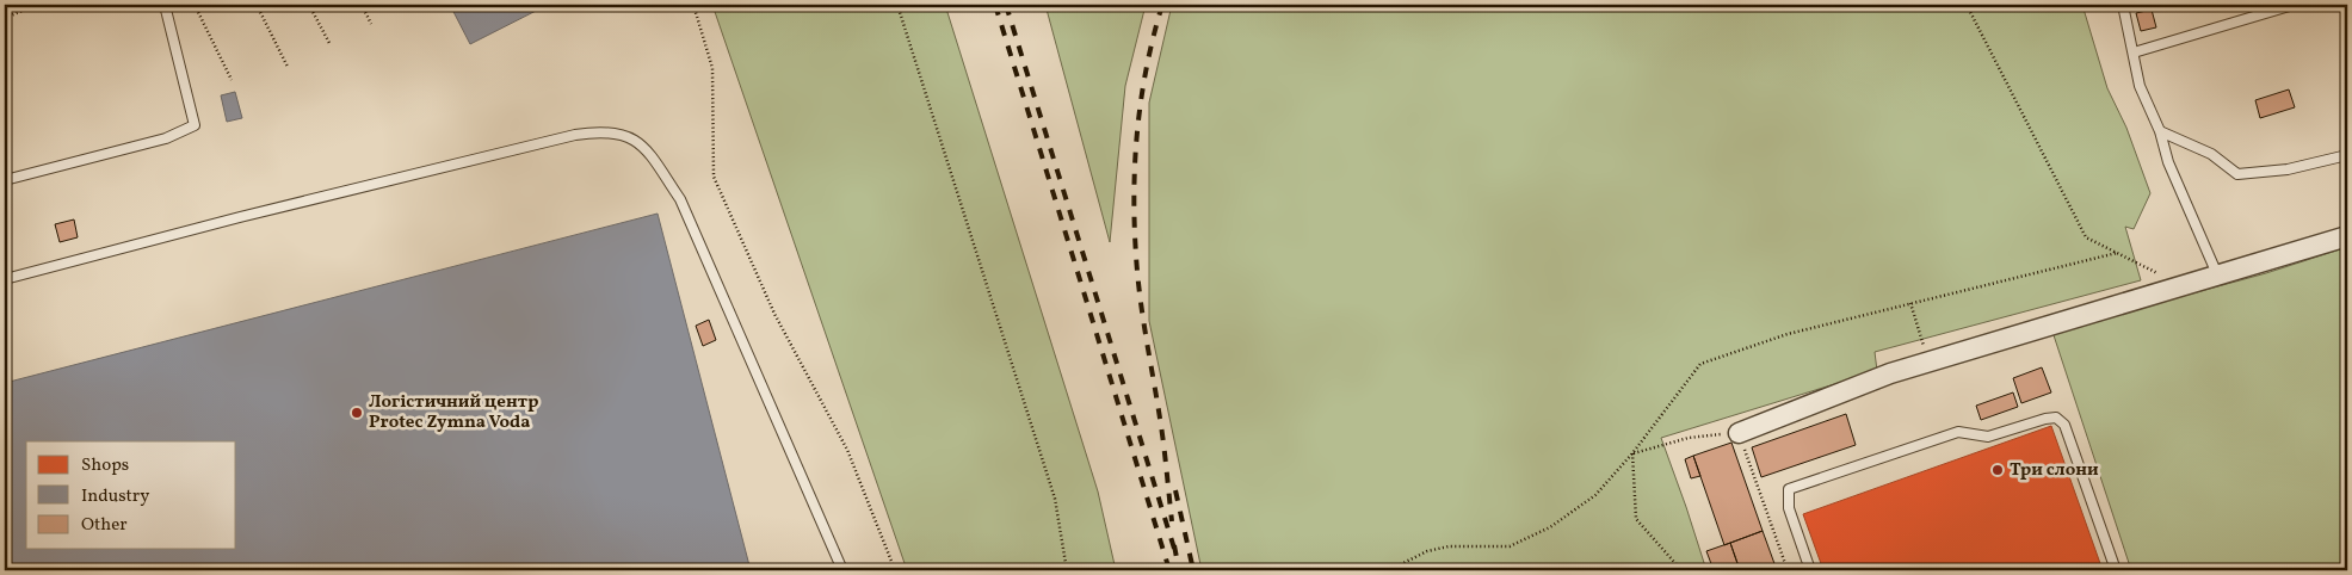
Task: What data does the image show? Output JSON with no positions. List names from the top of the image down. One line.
{"places":["Логістичний центр Protec Zymna Voda","Три слони"],"legend":["Shops","Industry","Other"]}
